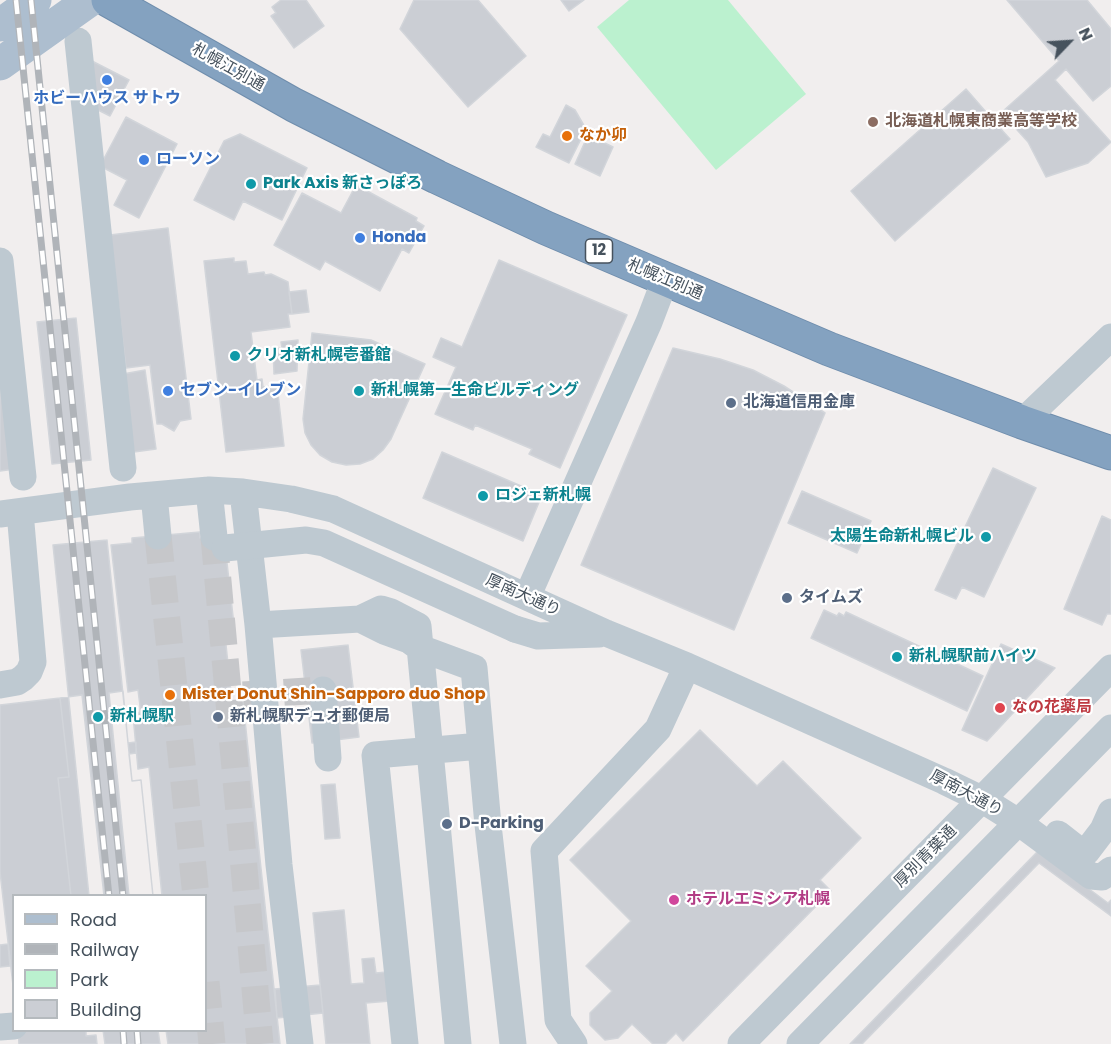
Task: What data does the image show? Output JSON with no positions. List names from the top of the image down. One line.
{"streets":{"highway":["札幌江別通","12"],"street":["厚南大通り","厚別青葉通"]},"crossings":[["厚南大通り","厚別青葉通"]],"places":["ホビーハウス サトウ","北海道札幌東商業高等学校","なか卯","ローソン","Park Axis 新さっぽろ","Honda","クリオ新札幌壱番館","セブン-イレブン","新札幌第一生命ビルディング","北海道信用金庫","ロジェ新札幌","太陽生命新札幌ビル","タイムズ","新札幌駅前ハイツ","Mister Donut Shin-Sapporo duo Shop","なの花薬局","新札幌駅","新札幌駅デュオ郵便局","D-Parking","ホテルエミシア札幌"],"legend":["Road","Railway","Park","Building"],"north":"top right"}
